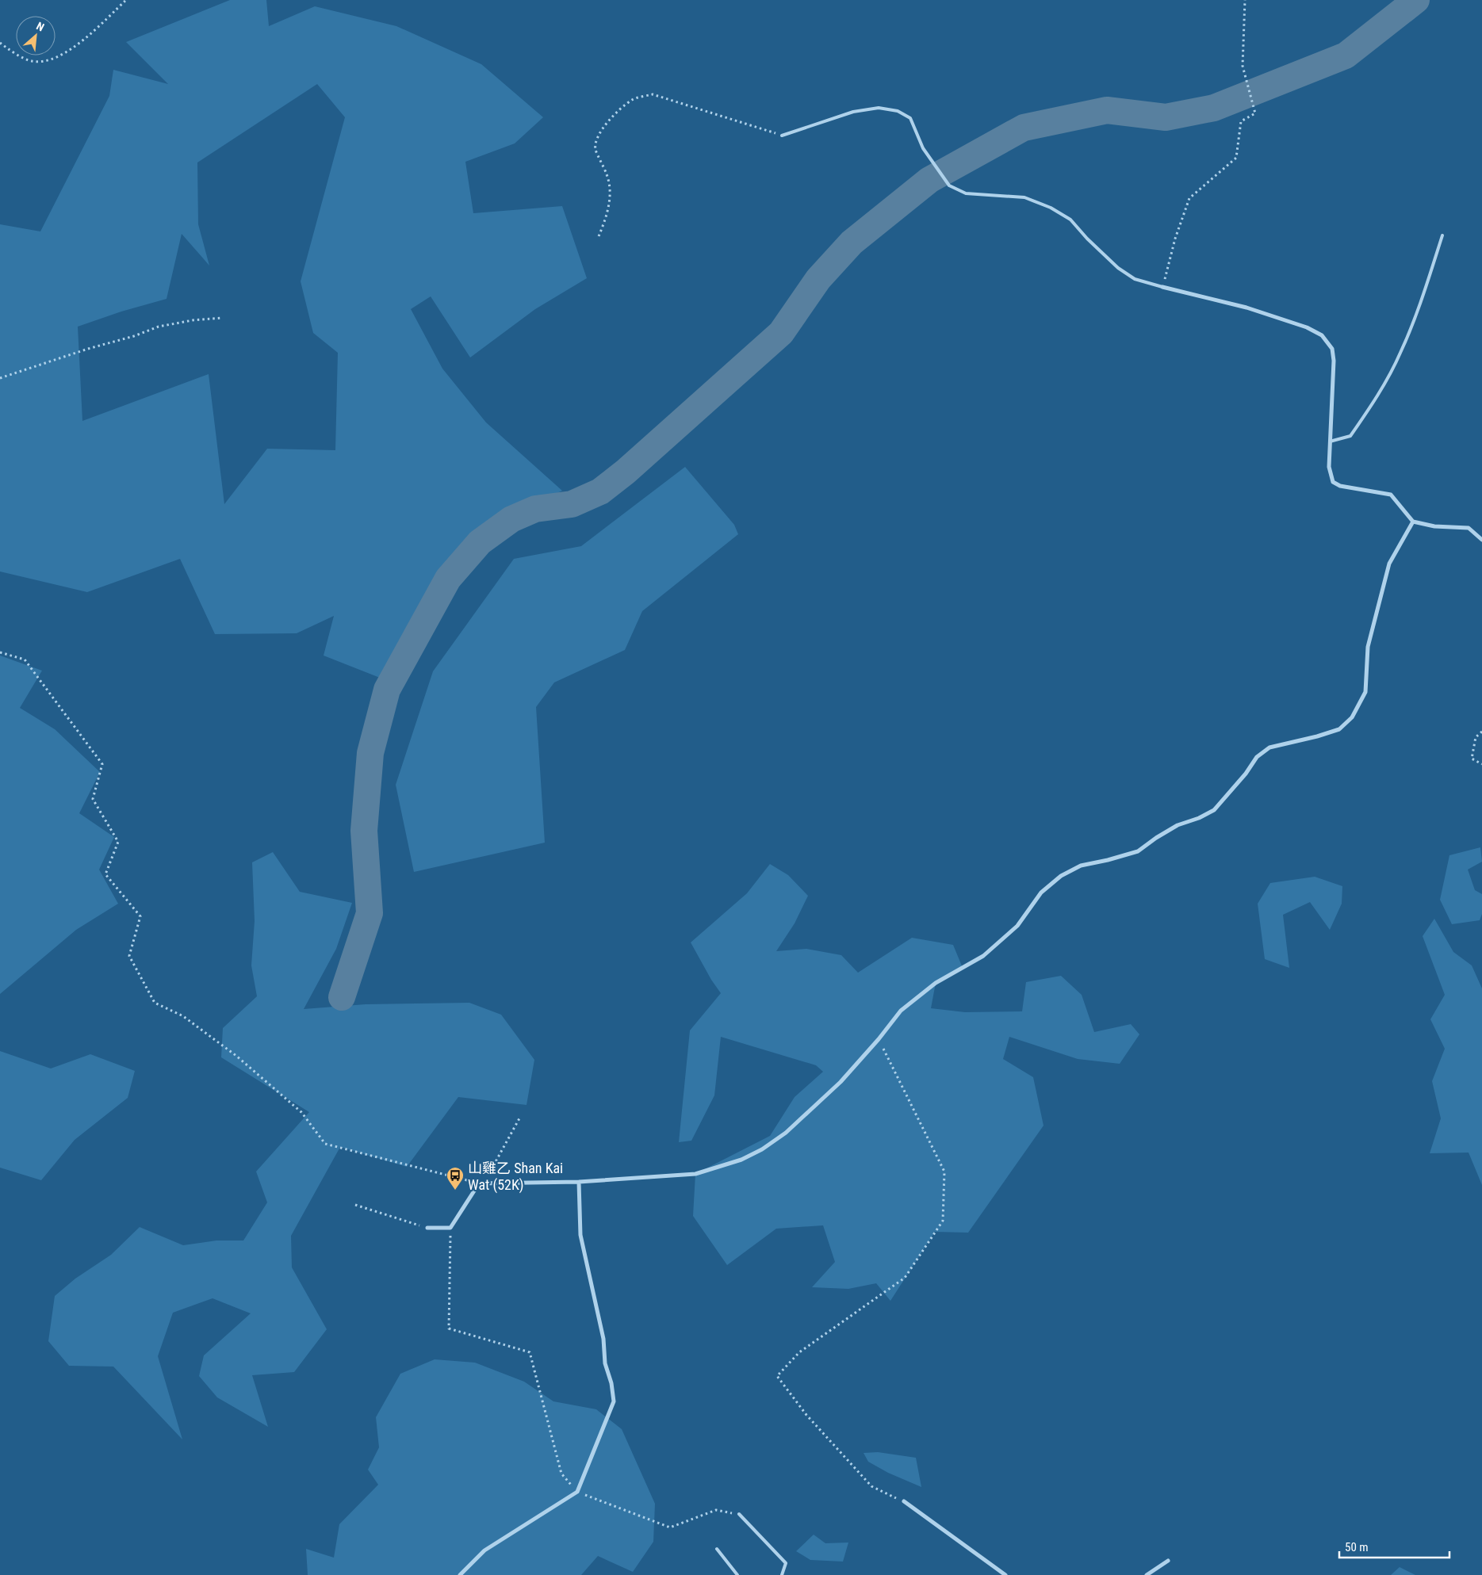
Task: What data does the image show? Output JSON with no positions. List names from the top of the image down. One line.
{"places":{"bus stop":["山雞乙 Shan Kai Wat (52K)"]},"scale_bar":"50 m","north":"top right"}
